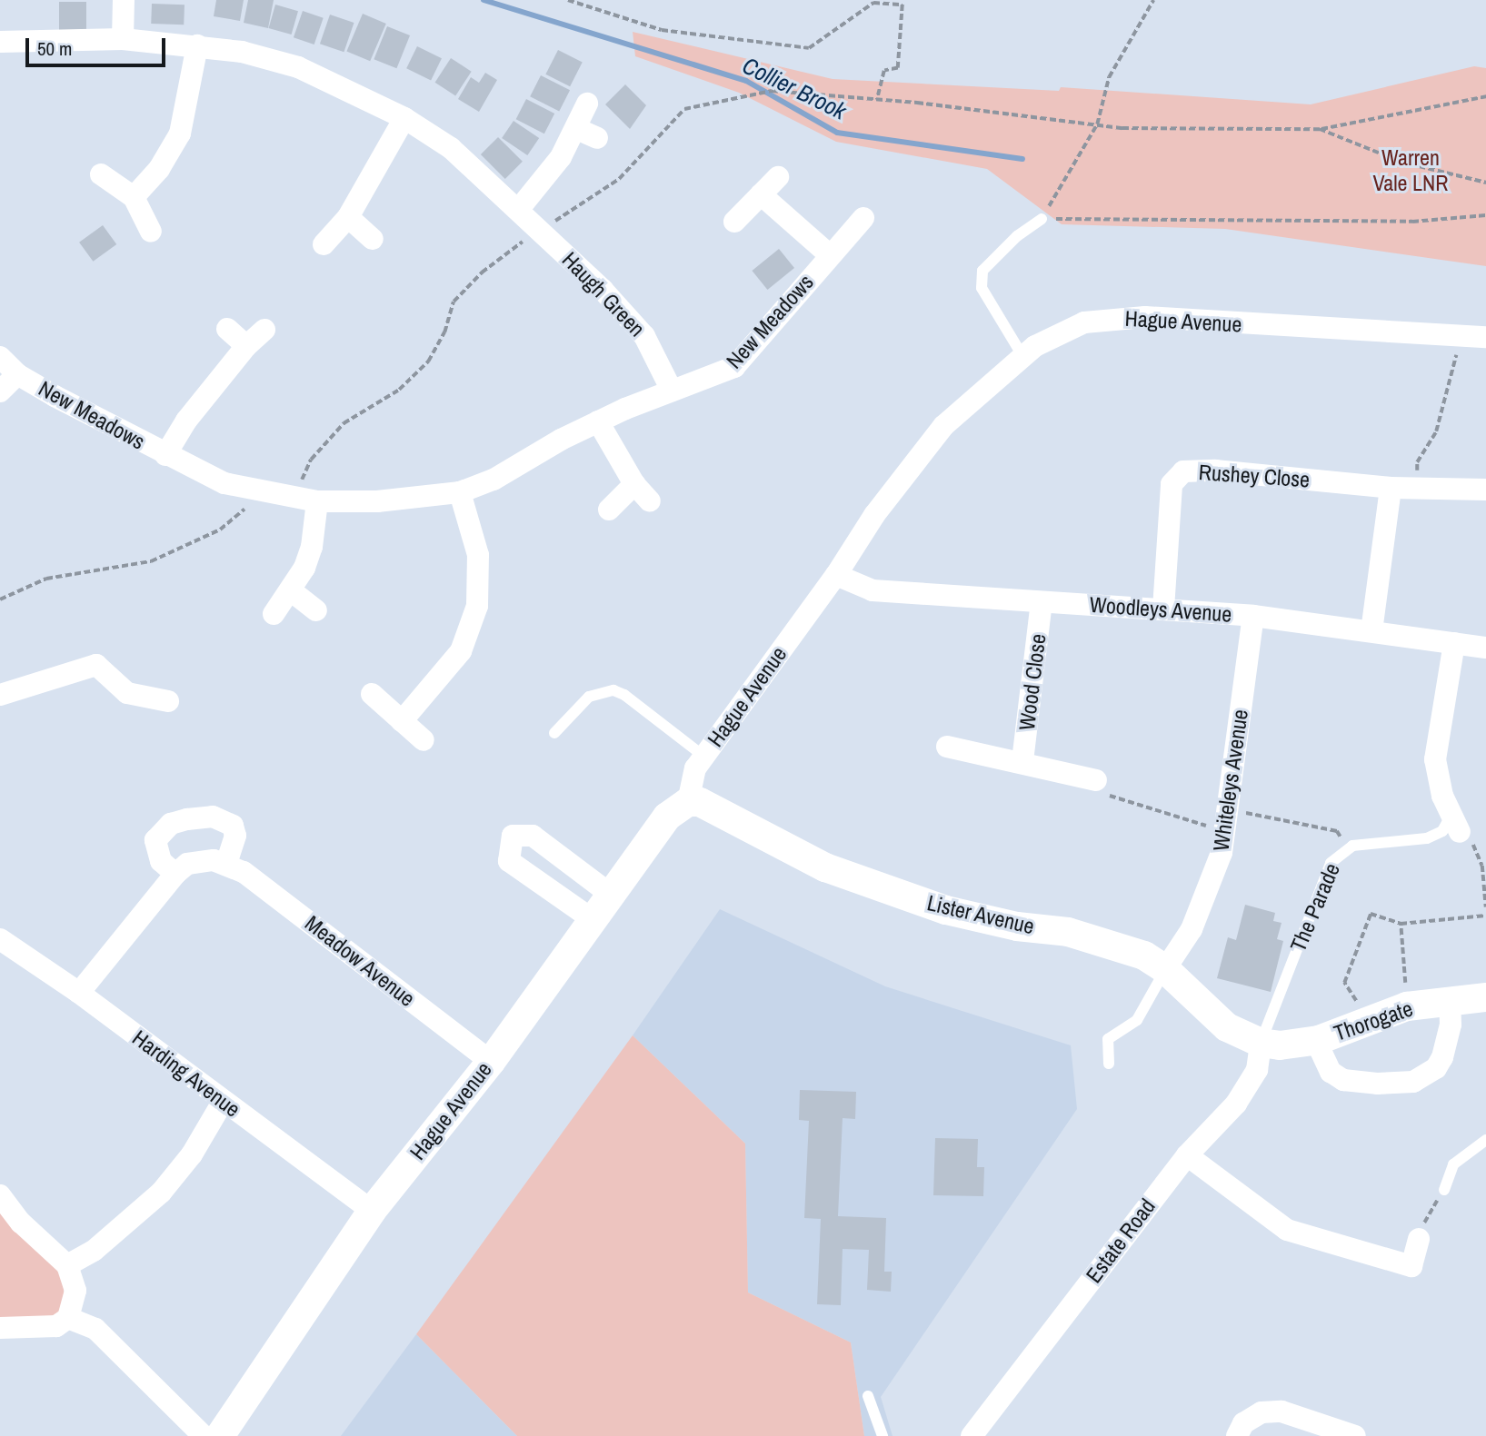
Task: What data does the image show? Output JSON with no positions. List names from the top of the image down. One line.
{"streets":{"street":["Haugh Green","New Meadows","Hague Avenue","Rushey Close","Woodleys Avenue","Wood Close","Whiteleys Avenue","Lister Avenue","Meadow Avenue","Thorogate","Harding Avenue","Estate Road"],"lane":["The Parade"]},"crossings":[["Haugh Green","New Meadows"],["Hague Avenue","Woodleys Avenue"],["Hague Avenue","Lister Avenue"],["Hague Avenue","Meadow Avenue"],["Hague Avenue","Harding Avenue"],["Rushey Close","Woodleys Avenue"],["Woodleys Avenue","Wood Close"],["Woodleys Avenue","Whiteleys Avenue"],["Whiteleys Avenue","Lister Avenue"],["The Parade","Lister Avenue"],["The Parade","Thorogate"],["The Parade","Estate Road"],["Lister Avenue","Thorogate"],["Lister Avenue","Estate Road"],["Meadow Avenue","Harding Avenue"],["Thorogate","Estate Road"]],"water":["Collier Brook"],"parks":["Warren Vale LNR"],"scale_bar":"50 m"}
